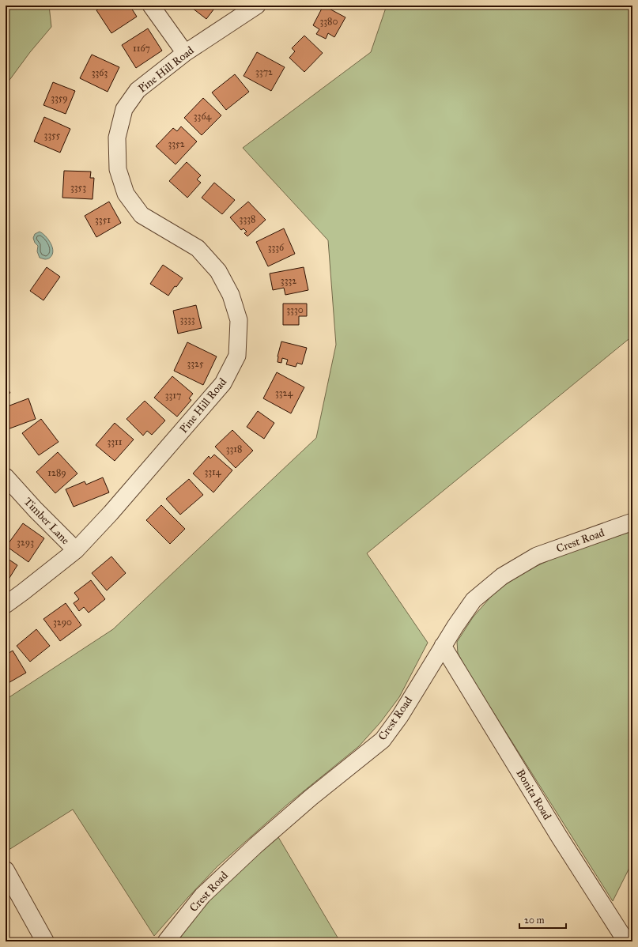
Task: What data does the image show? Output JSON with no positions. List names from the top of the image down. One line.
{"streets":{"street":["Pine Hill Road","Timber Lane","Crest Road","Bonita Road"]},"crossings":[["Pine Hill Road","Timber Lane"],["Crest Road","Bonita Road"]],"house_numbers":["3380","1167","3372","3363","3359","3364","3355","3352","3353","3338","3351","3336","3332","3330","3333","3325","3324","3317","3311","3318","3314","1289","3293","3290"],"scale_bar":"20 m"}
